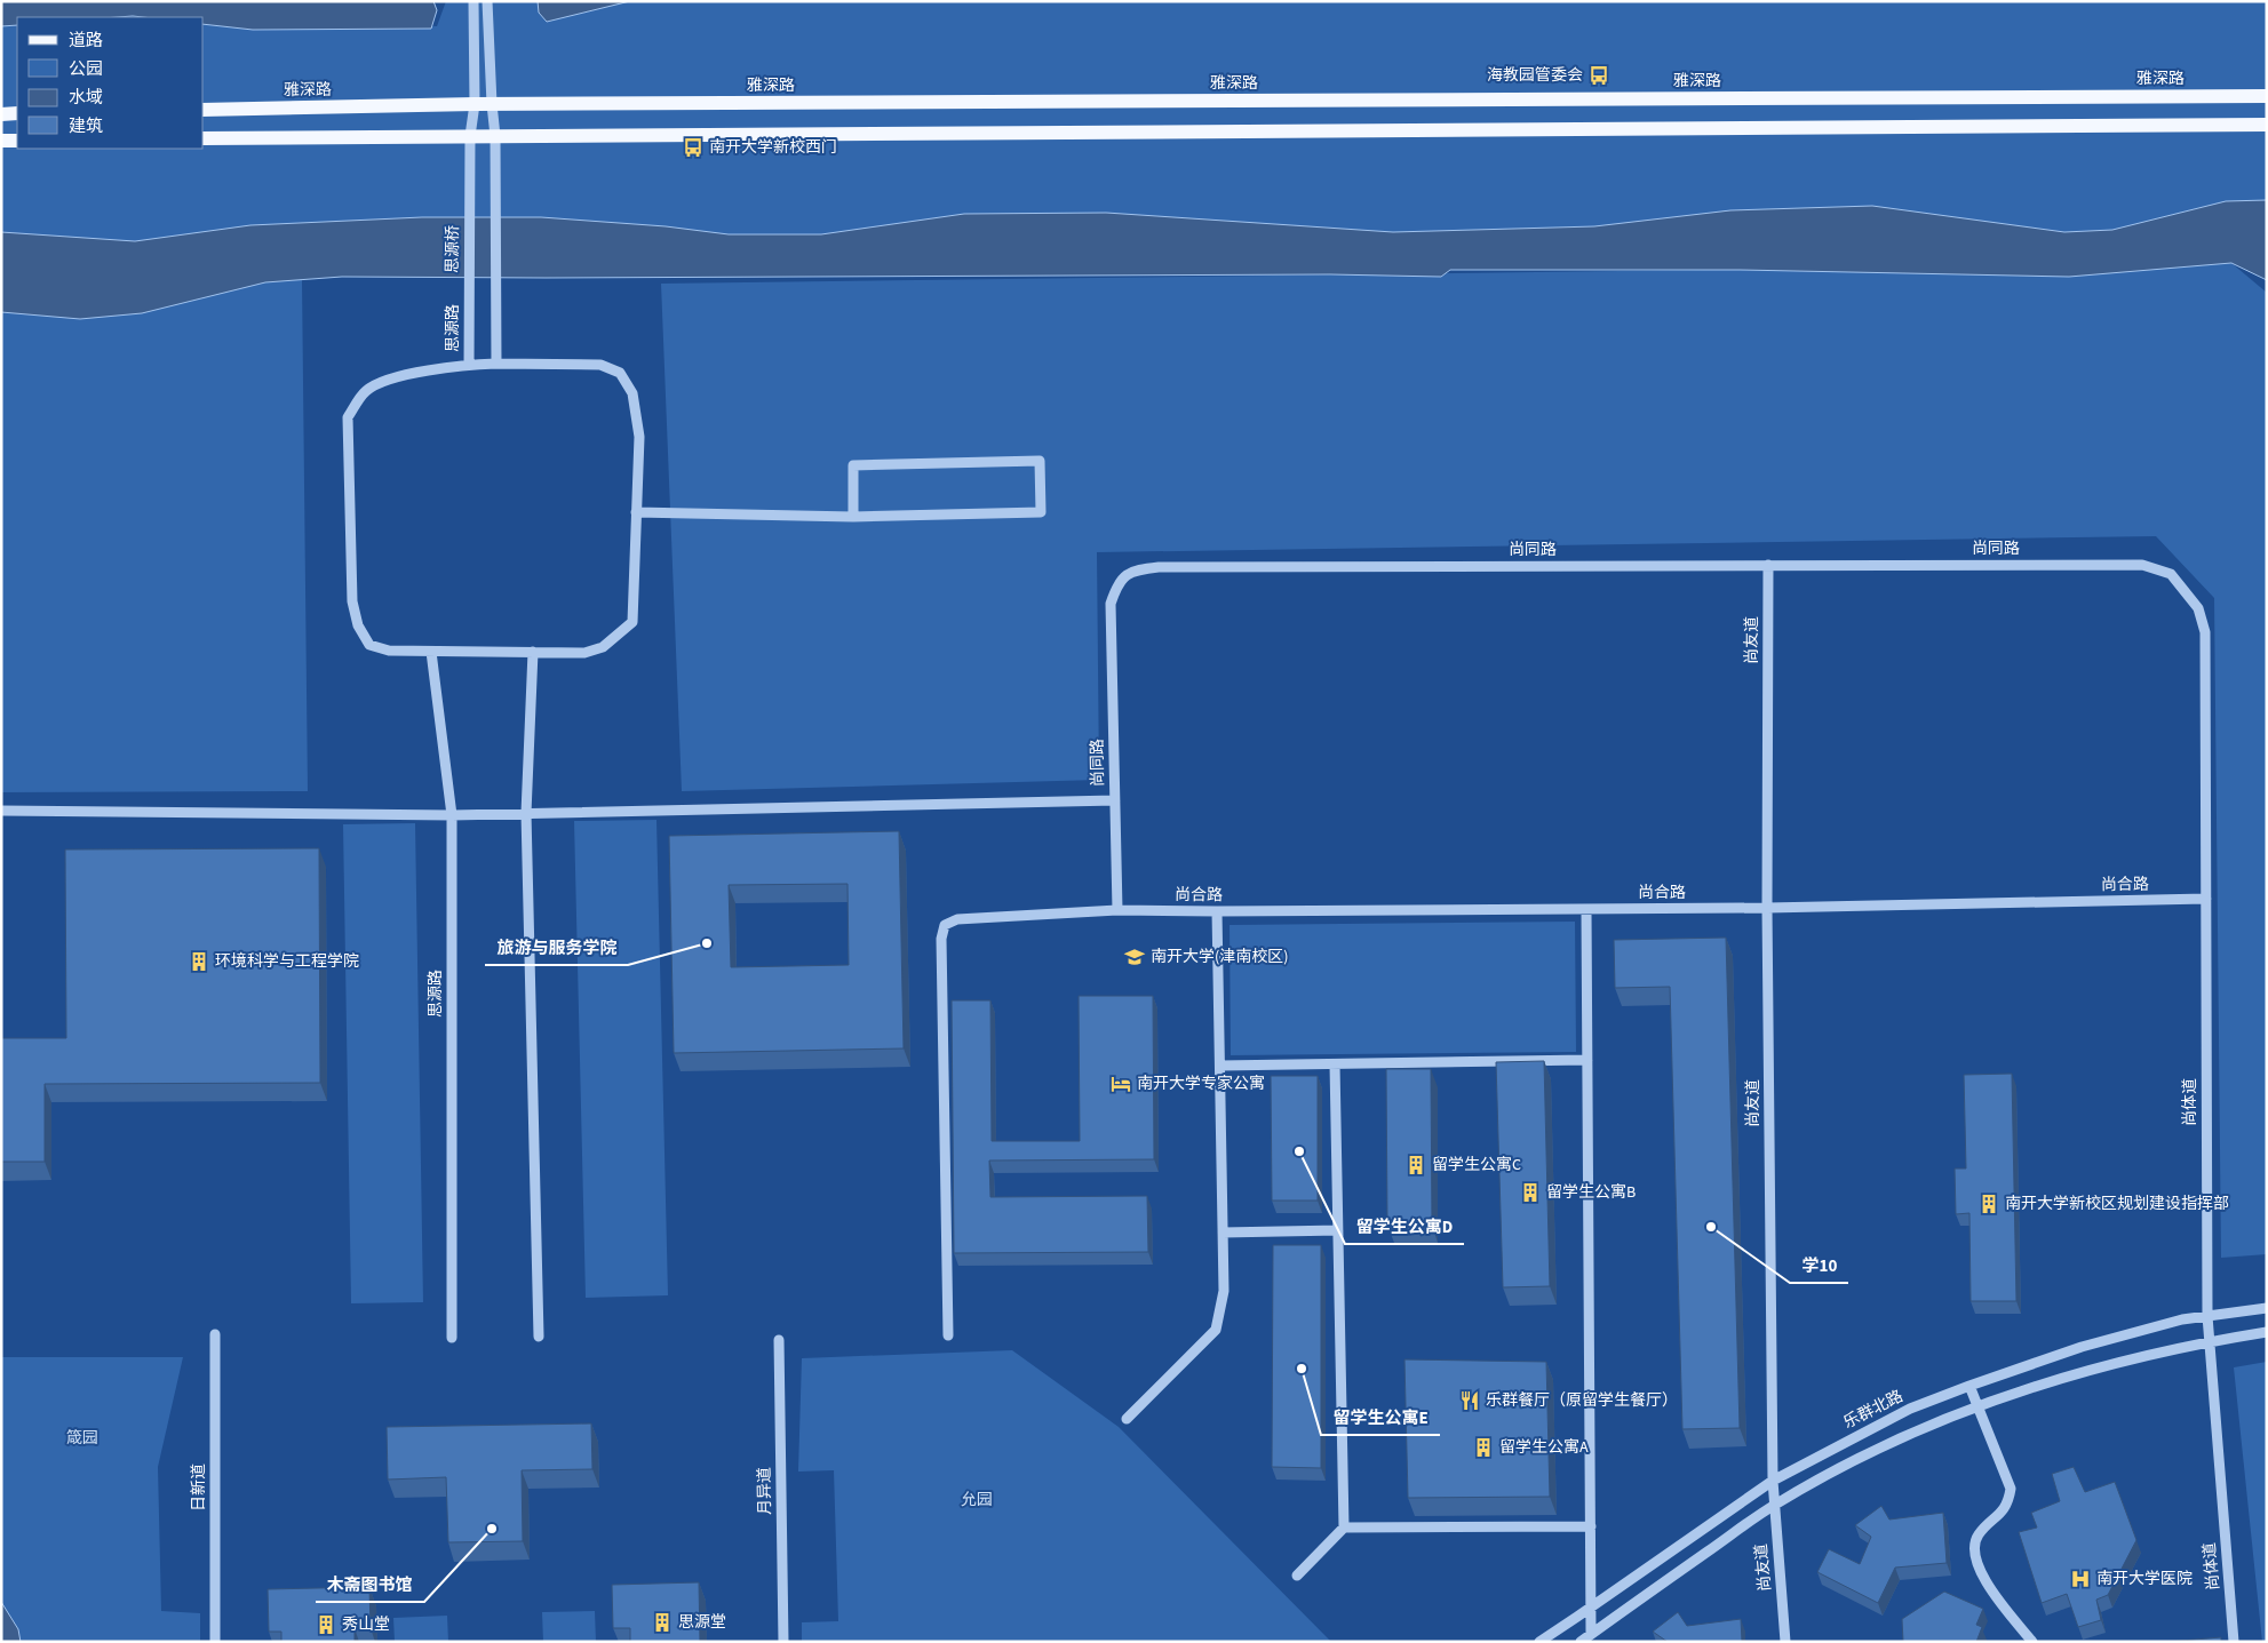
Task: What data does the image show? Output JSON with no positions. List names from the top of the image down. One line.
{"streets":{"main road":["雅深路"],"street":["思源桥","思源路","尚同路","尚友道","尚合路","尚体道","乐群北路","日新道","月异道"]},"crossings":[["雅深路","思源桥"],["思源桥","思源路"],["尚同路","尚友道"],["尚同路","尚合路"],["尚同路","尚体道"],["尚友道","尚合路"],["尚友道","乐群北路"],["尚合路","尚体道"],["尚体道","乐群北路"]],"parks":["箴园","允园"],"places":{"bus stop":["海教园管委会","南开大学新校西门"],"other":["旅游与服务学院","留学生公寓D","学10","留学生公寓E","木斋图书馆"],"school or university":["南开大学(津南校区)"],"building":["环境科学与工程学院","留学生公寓C","留学生公寓B","南开大学新校区规划建设指挥部","留学生公寓A","思源堂","秀山堂"],"hotel":["南开大学专家公寓"],"restaurant":["乐群餐厅（原留学生餐厅）"],"hospital":["南开大学医院"]},"legend":["道路","公园","水域","建筑"]}
